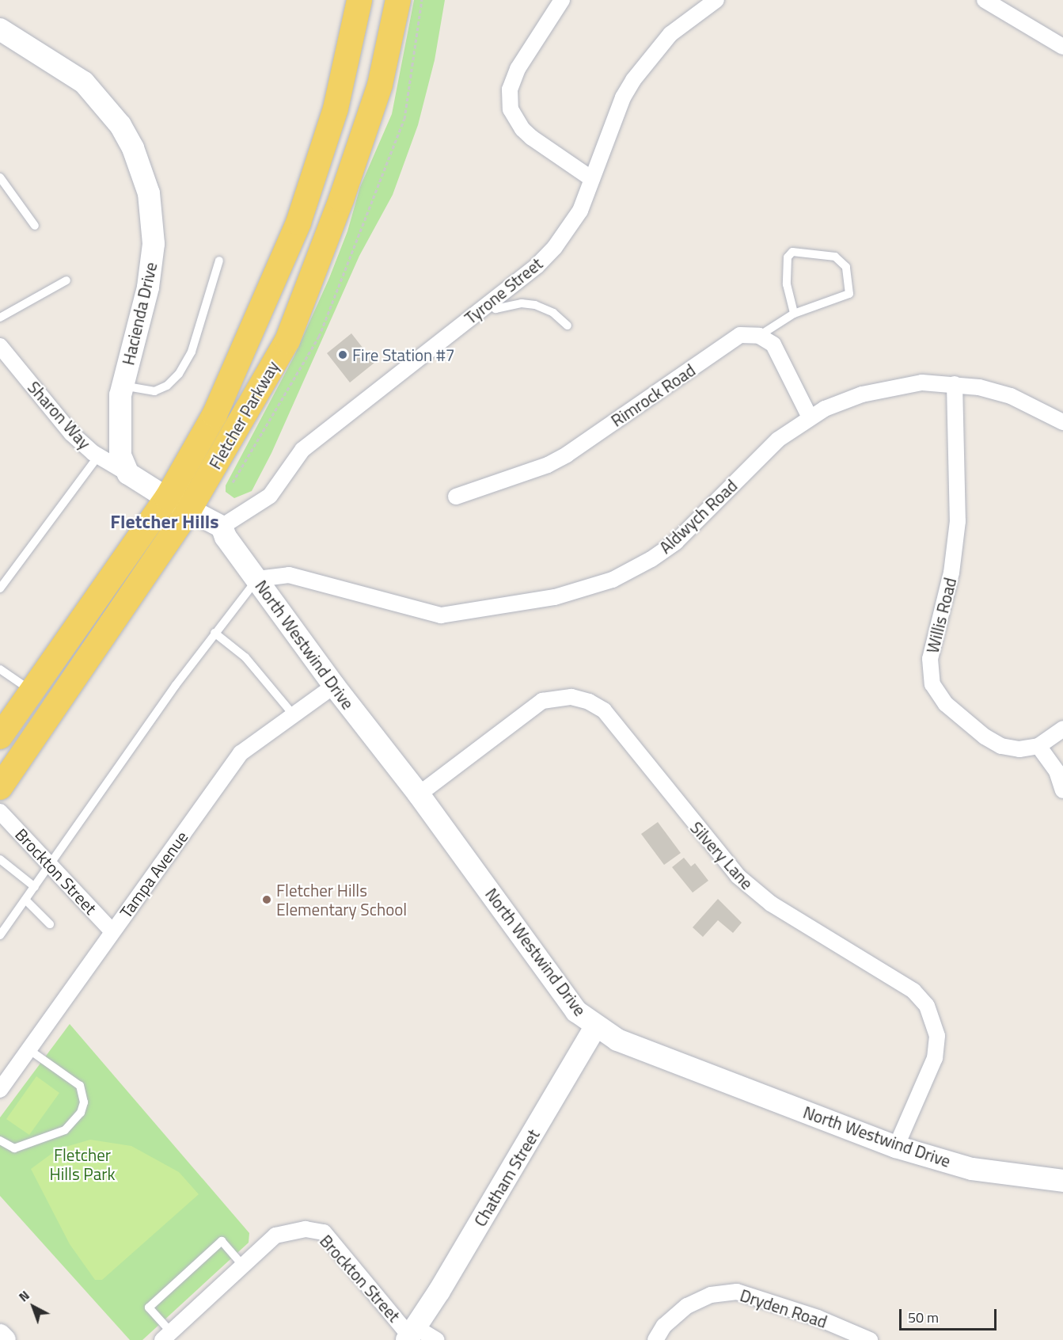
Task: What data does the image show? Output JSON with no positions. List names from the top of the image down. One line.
{"streets":{"main road":["Fletcher Parkway"],"street":["Tyrone Street","Hacienda Drive","Rimrock Road","Sharon Way","Aldwych Road","Willis Road","North Westwind Drive","Silvery Lane","Brockton Street","Tampa Avenue","Chatham Street","Dryden Road"]},"crossings":[["Tyrone Street","North Westwind Drive"],["Hacienda Drive","Sharon Way"],["Aldwych Road","Willis Road"],["Aldwych Road","North Westwind Drive"],["North Westwind Drive","Silvery Lane"],["North Westwind Drive","Tampa Avenue"],["North Westwind Drive","Chatham Street"],["Brockton Street","Tampa Avenue"],["Brockton Street","Chatham Street"]],"districts":["Fletcher Hills"],"parks":["Fletcher Hills Park"],"places":["Fire Station #7","Fletcher Hills Elementary School"],"scale_bar":"50 m","north":"top left"}
